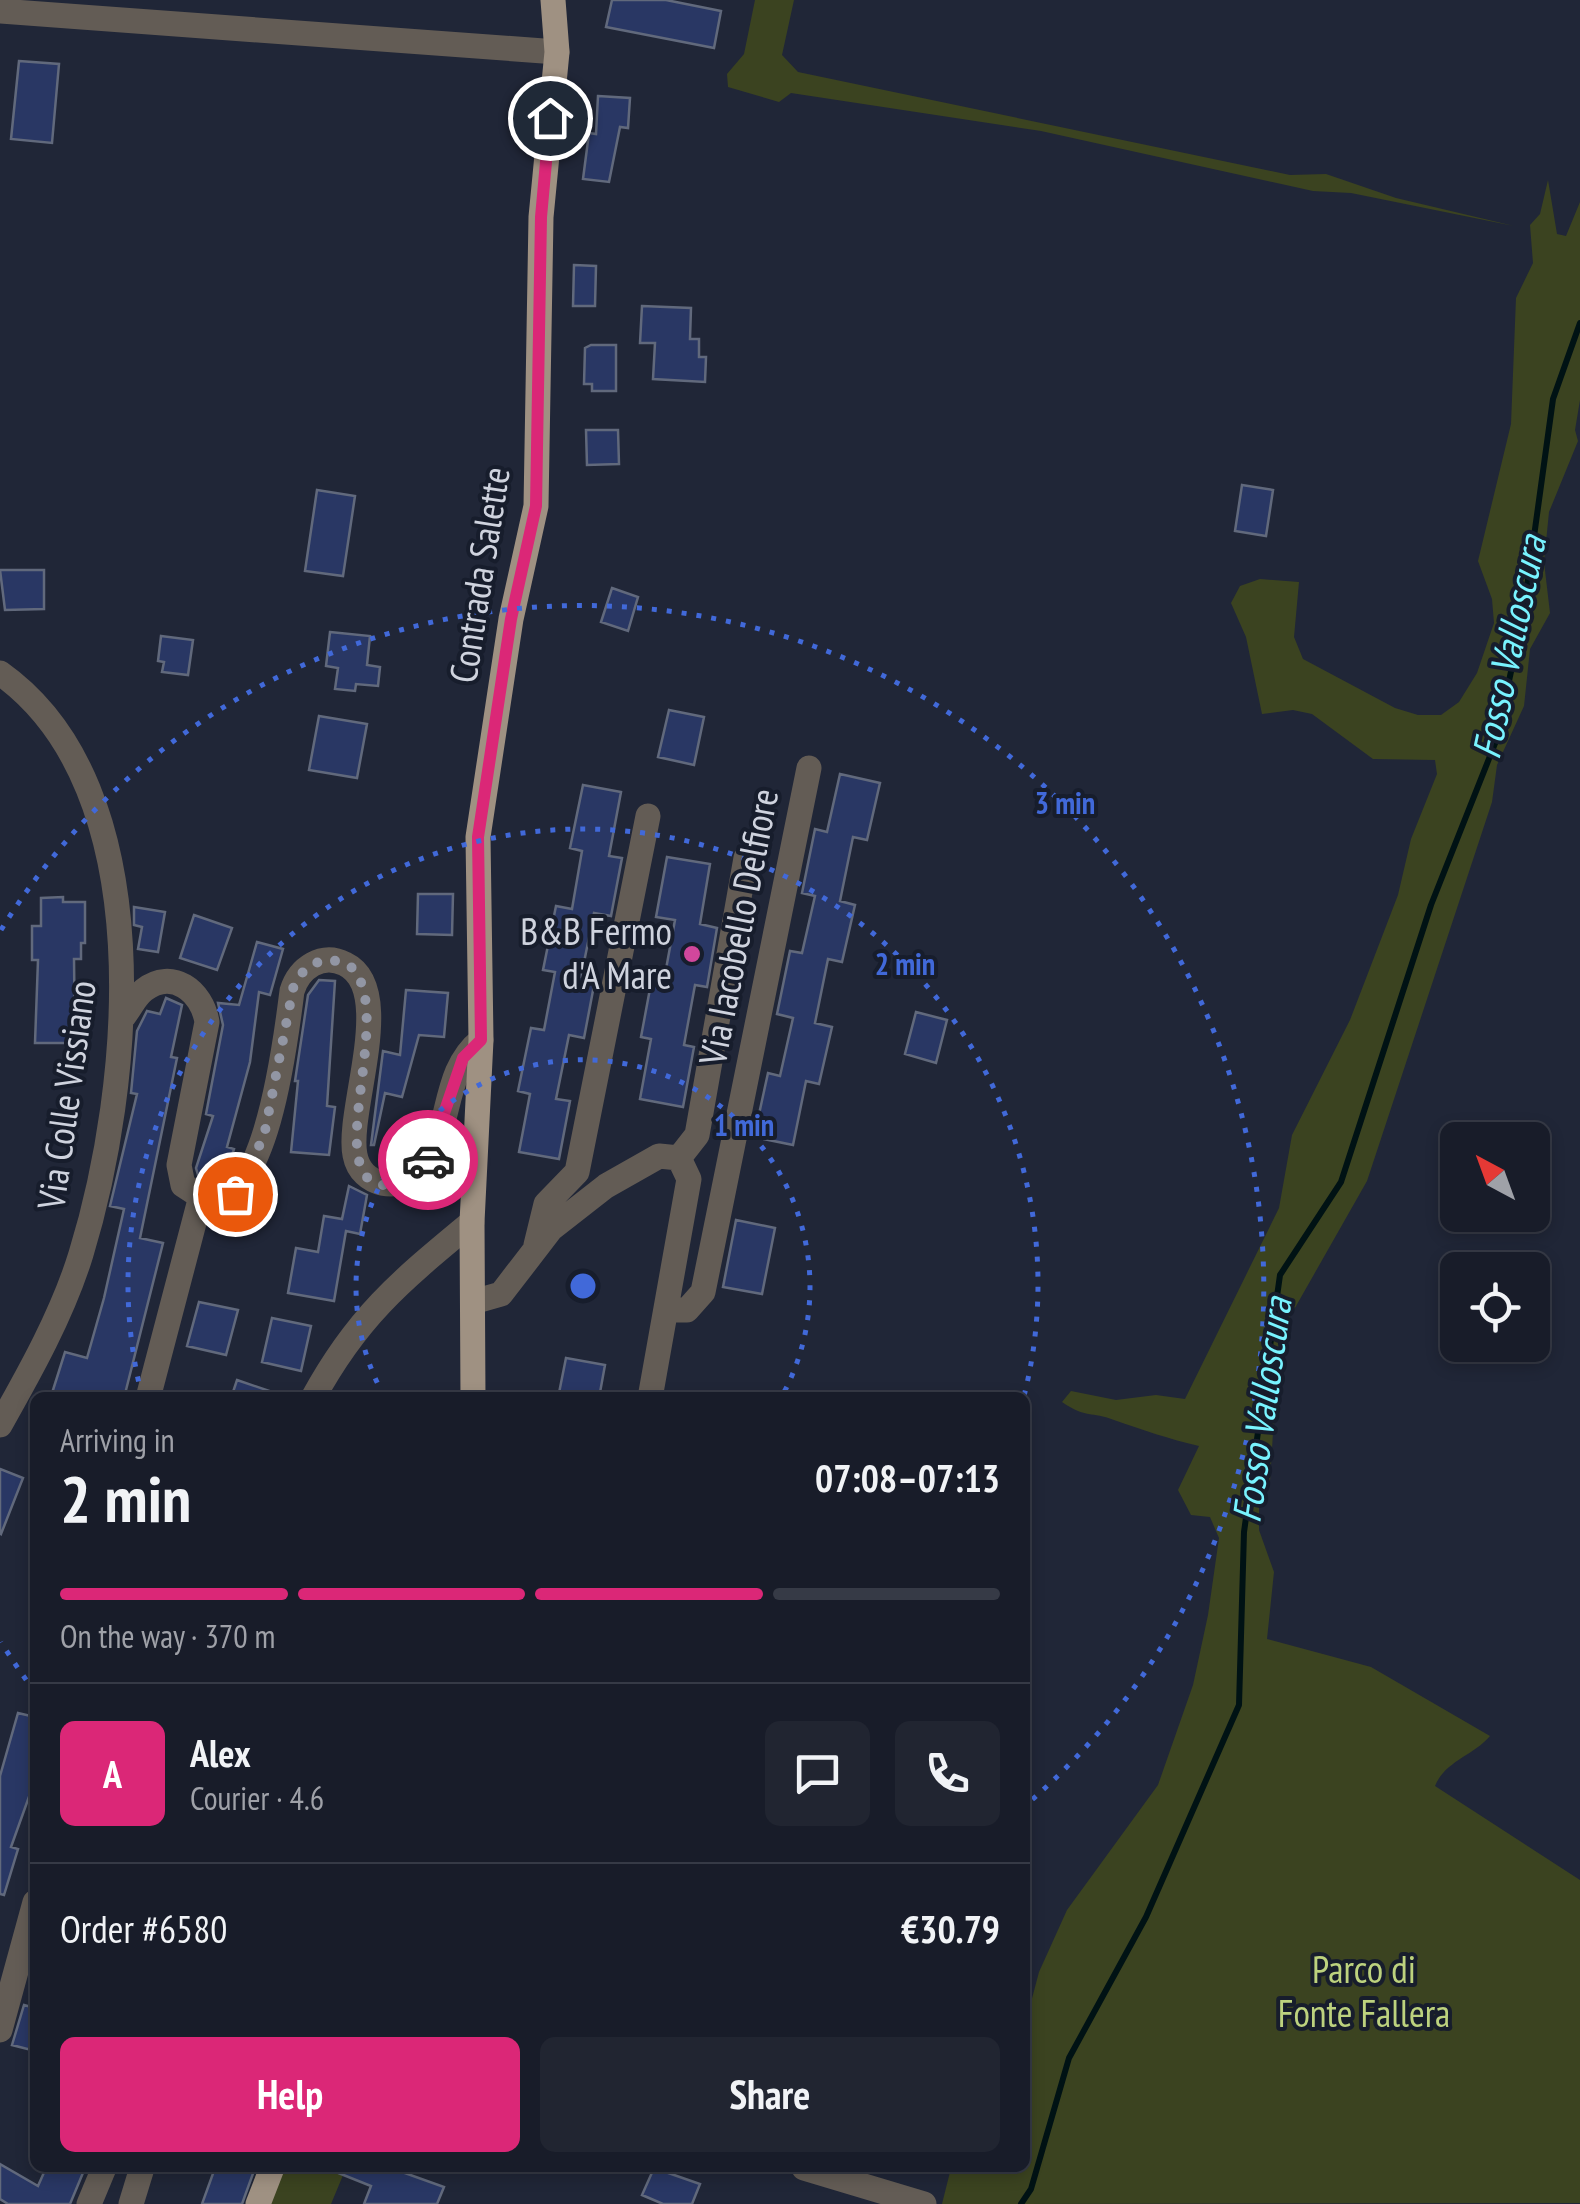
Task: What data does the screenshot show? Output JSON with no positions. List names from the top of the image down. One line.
{"streets":{"main road":["Contrada Salette"],"street":["Via Iacobello Delfiore","Via Colle Vissiano"]},"water":["Fosso Valloscura"],"parks":["Parco di Fonte Fallera"],"places":["B&B Fermo d'A Mare"],"north":"top left","page":{"heading":["2 min","Arriving in","07:08–07:13"],"panel":["Alex","Courier · 4.6","Order #6580","€30.79"],"bar":"On the way · 370 m","round":"A","buttons":["Help","Share"]},"rings":["3 min","2 min","1 min"]}
